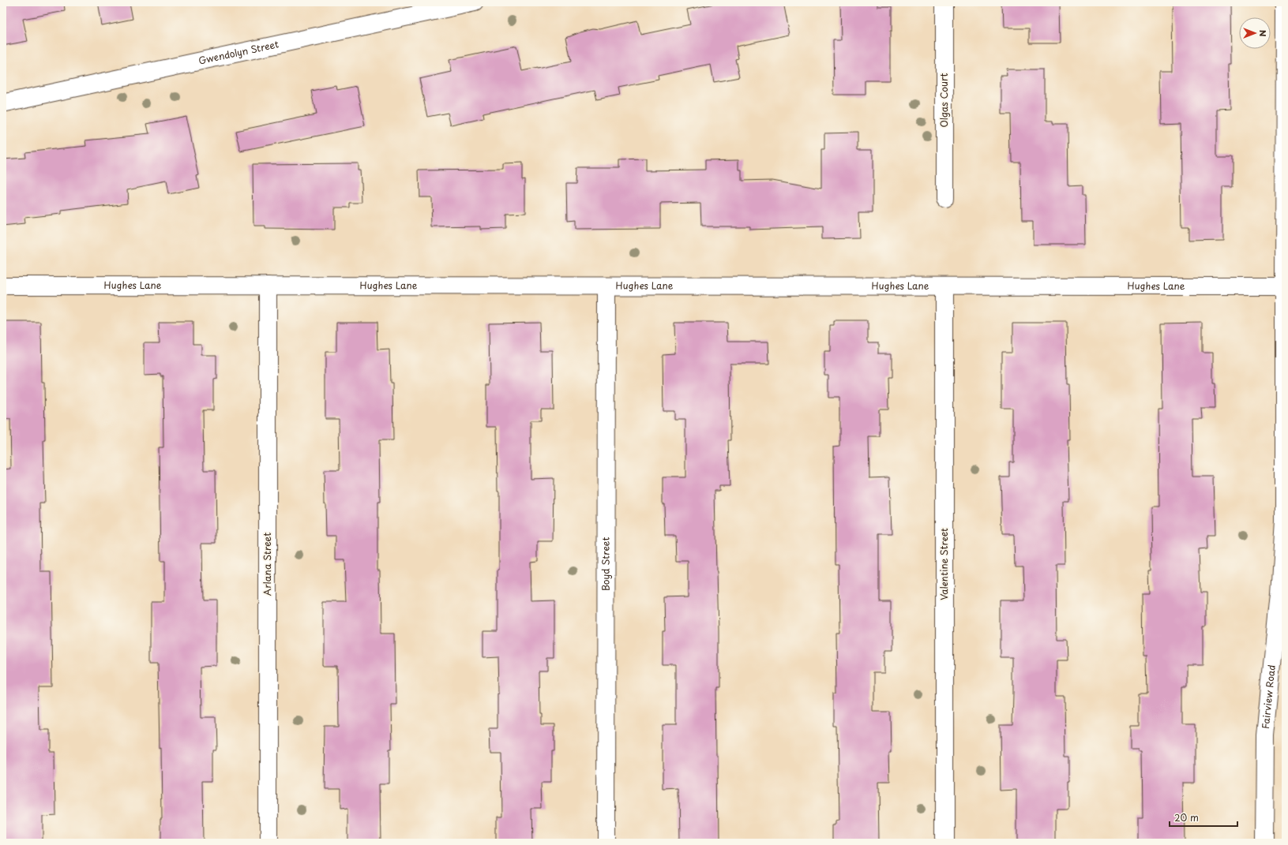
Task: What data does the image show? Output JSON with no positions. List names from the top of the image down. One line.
{"streets":{"street":["Gwendolyn Street","Olgas Court","Hughes Lane","Arlana Street","Boyd Street","Valentine Street","Fairview Road"]},"crossings":[["Hughes Lane","Arlana Street"],["Hughes Lane","Boyd Street"],["Hughes Lane","Valentine Street"],["Hughes Lane","Fairview Road"]],"scale_bar":"20 m","north":"right"}
